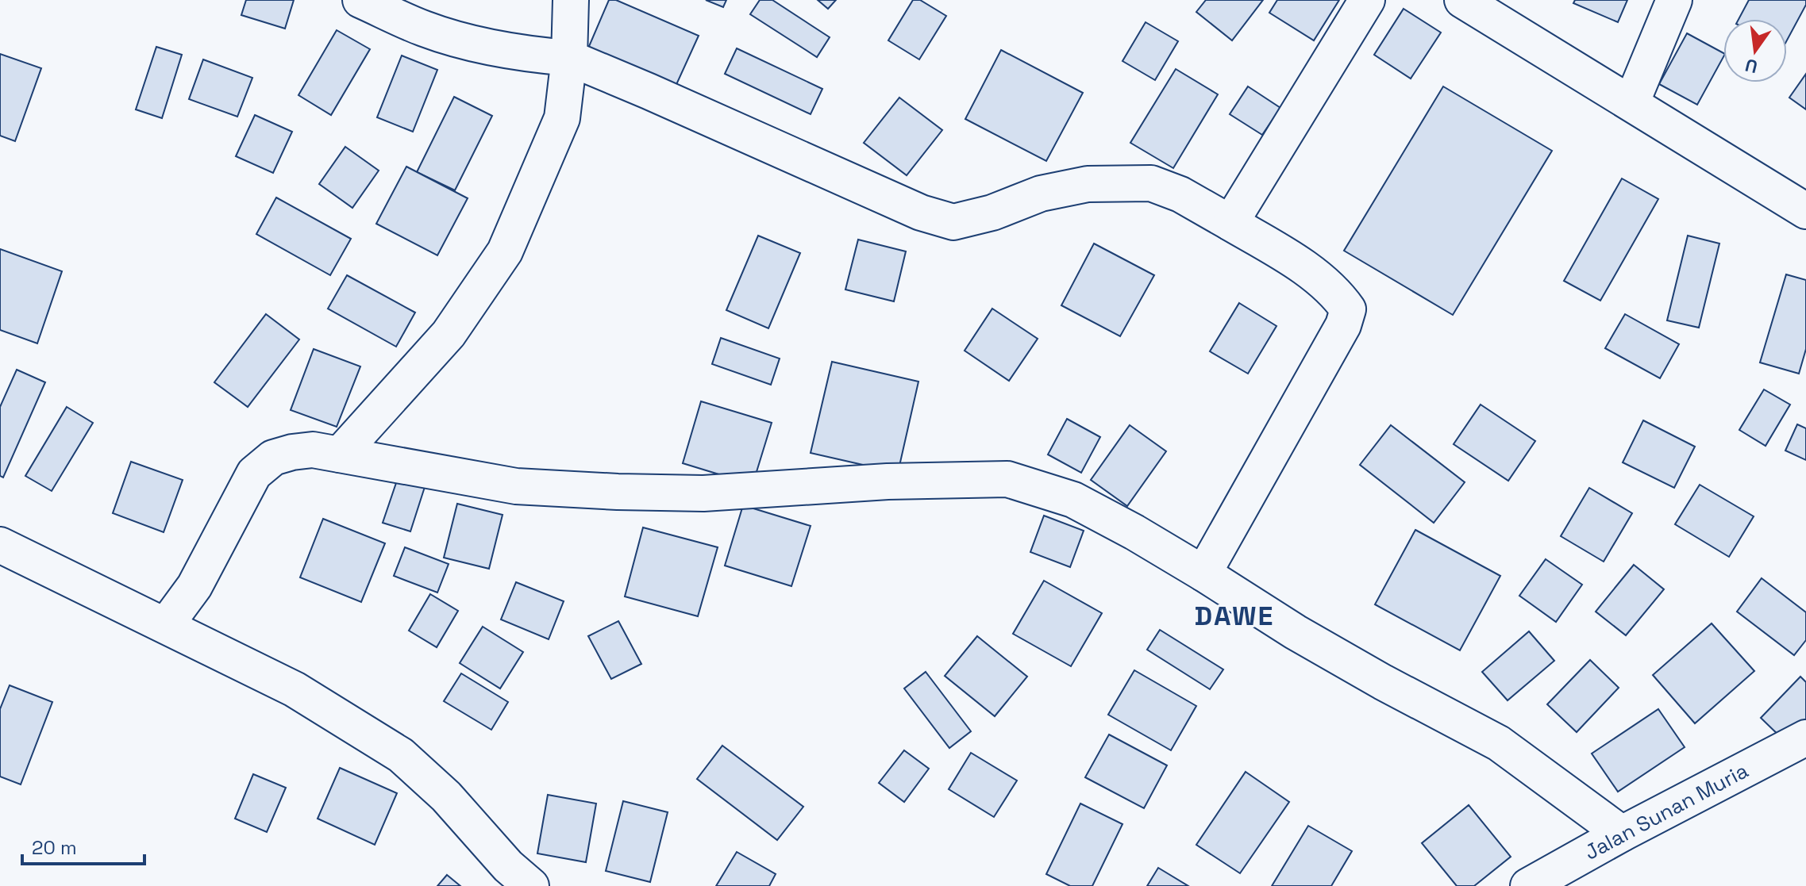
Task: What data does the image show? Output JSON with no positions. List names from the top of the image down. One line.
{"streets":{"street":["Jalan Sunan Muria"]},"districts":["DAWE"],"scale_bar":"20 m","north":"bottom"}
